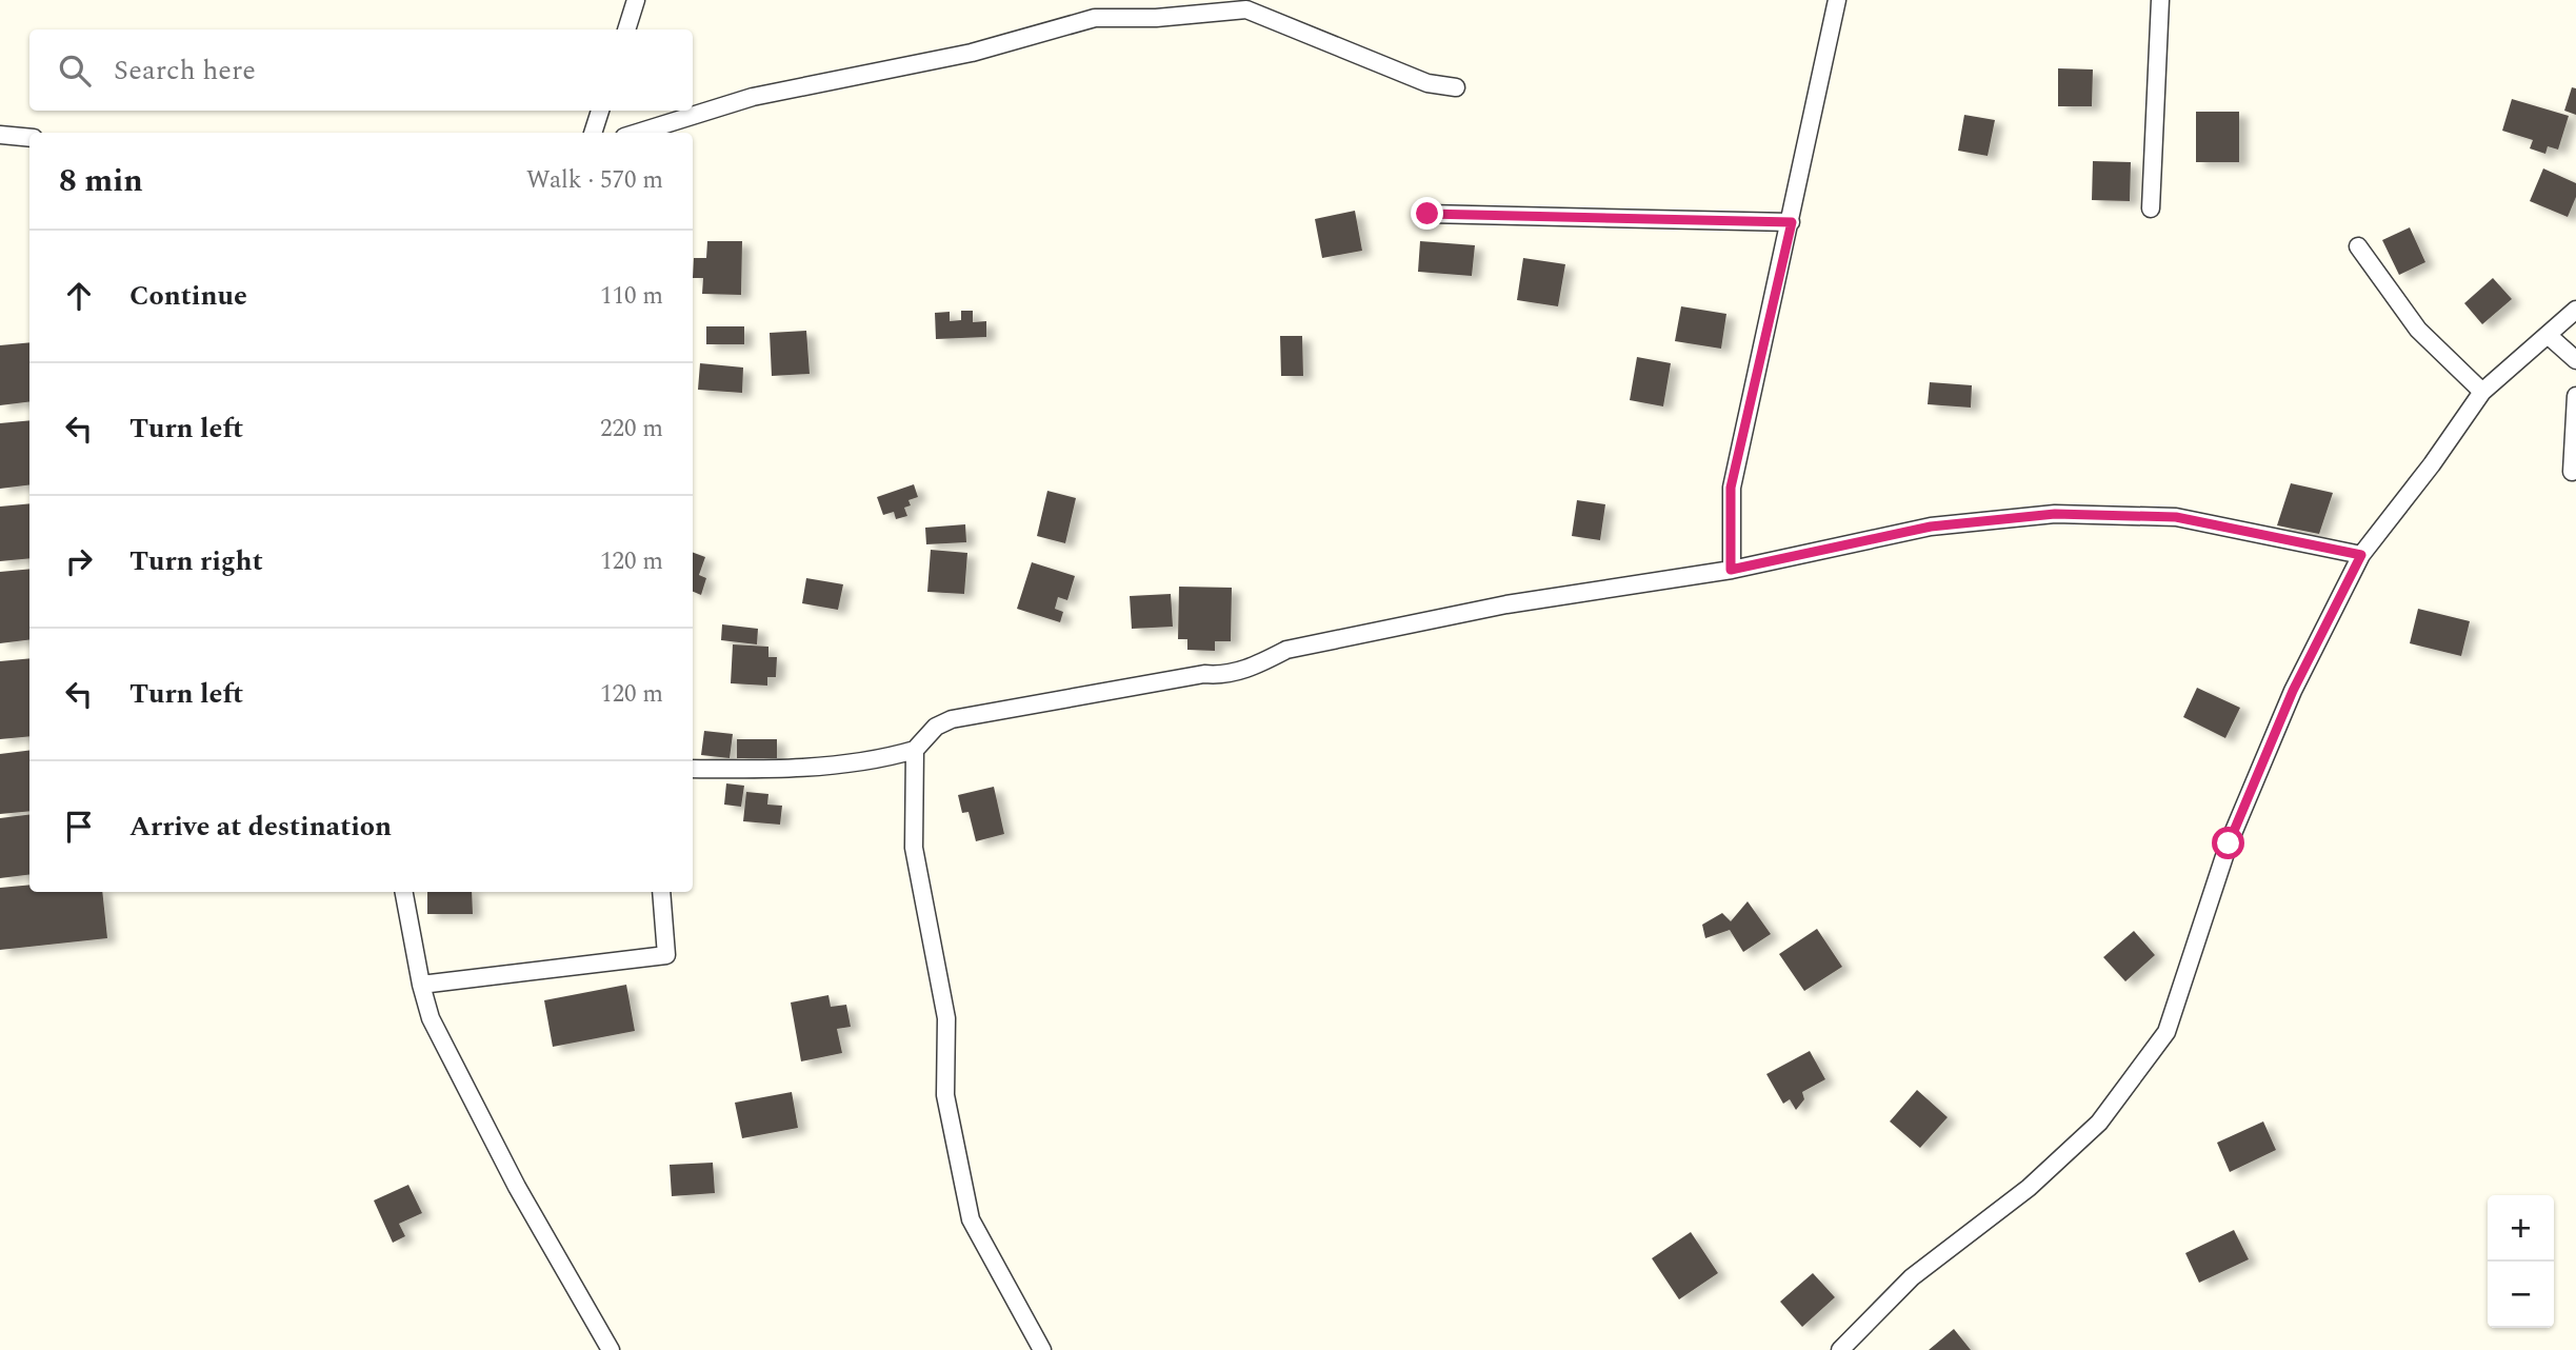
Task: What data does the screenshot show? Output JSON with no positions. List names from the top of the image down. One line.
{"page":{"search":"Search here","heading":["8 min","Walk · 570 m"],"list":[["Continue","110 m"],["Turn left","220 m"],["Turn right","120 m"],["Turn left","120 m"],"Arrive at destination"],"map_buttons":["+","−"]}}
